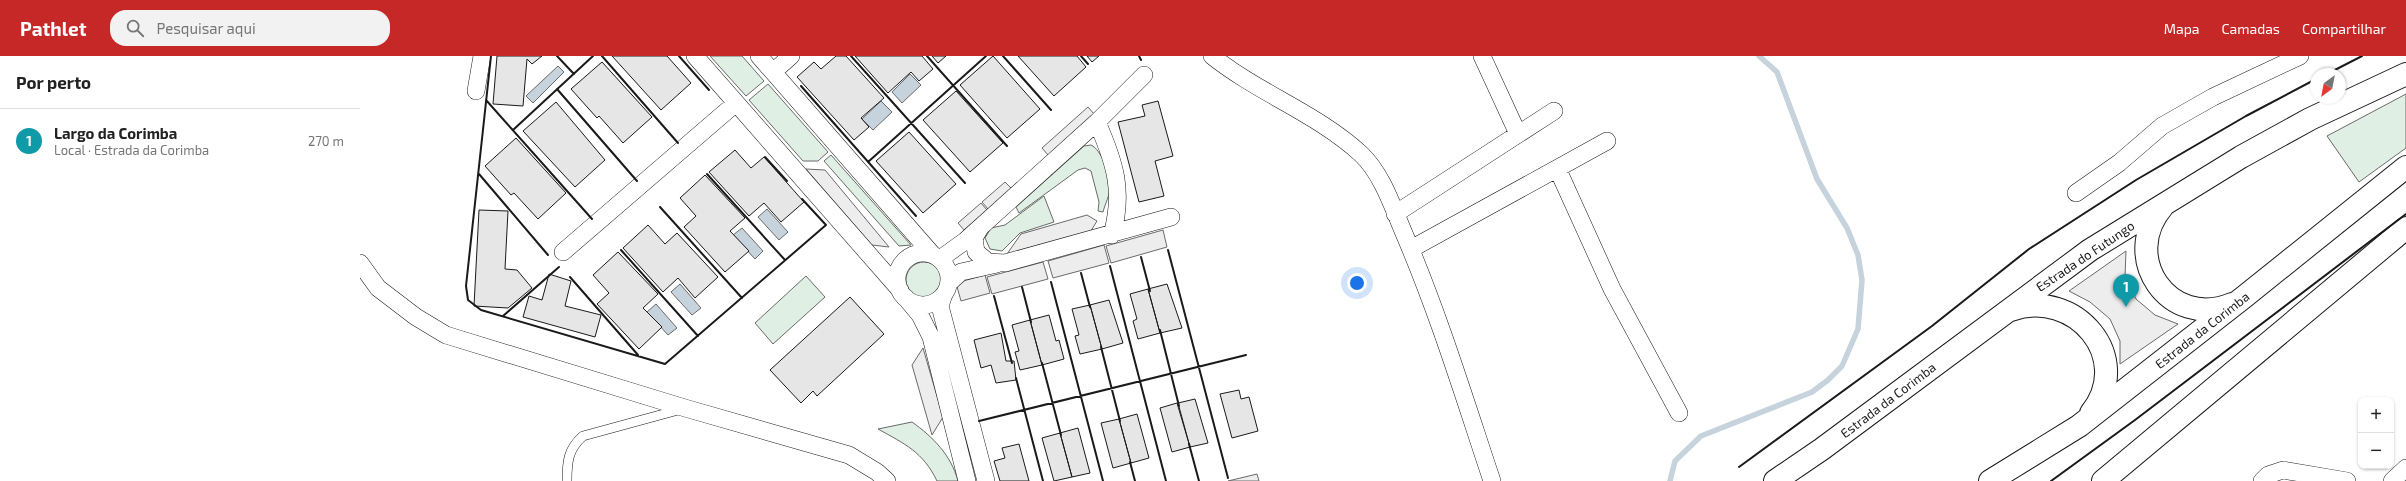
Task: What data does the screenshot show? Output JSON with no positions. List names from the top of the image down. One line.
{"streets":{"main road":["Estrada do Futungo","Estrada da Corimba"]},"crossings":[["Estrada do Futungo","Estrada da Corimba"]],"north":"bottom left","page":{"header":"Pathlet","search":"Pesquisar aqui","nav":["Mapa","Camadas","Compartilhar"],"heading":"Por perto","list":[{"mark":"1","name":"Largo da Corimba","note":"Local · Estrada da Corimba","value":"270 m"}],"pins":"1","map_buttons":["+","−"]}}
